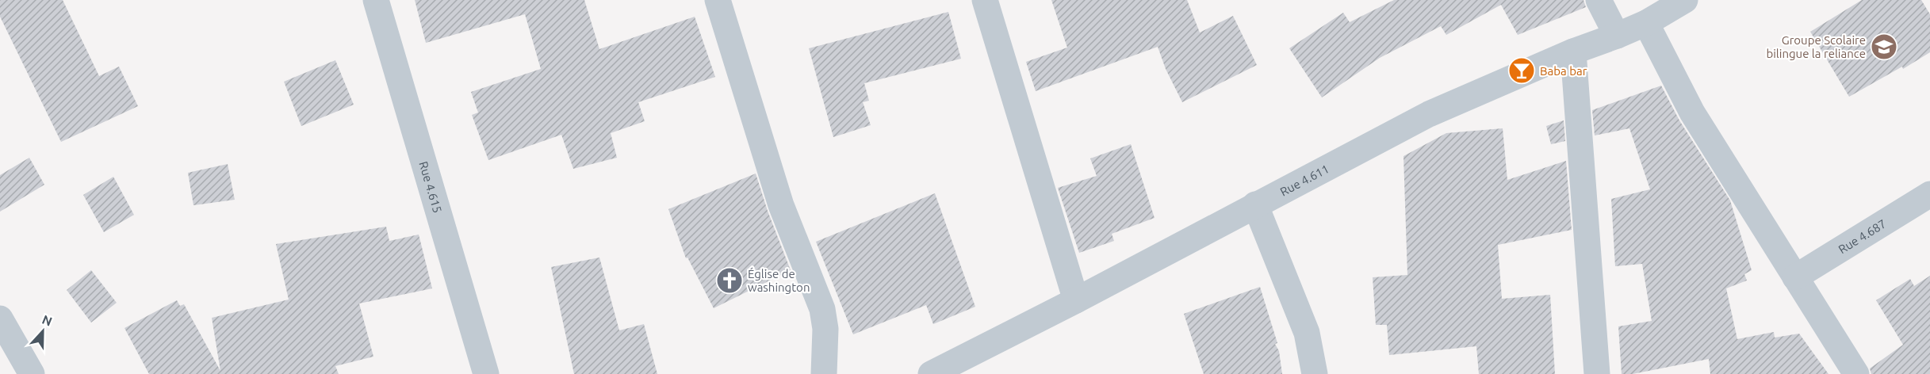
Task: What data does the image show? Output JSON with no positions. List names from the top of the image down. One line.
{"streets":{"street":["Rue 4.611","Rue 4.615","Rue 4.687"]},"places":{"school or university":["Groupe Scolaire bilingue la reliance"],"bar":["Baba bar"],"church":["Église de washington"]},"north":"top"}
